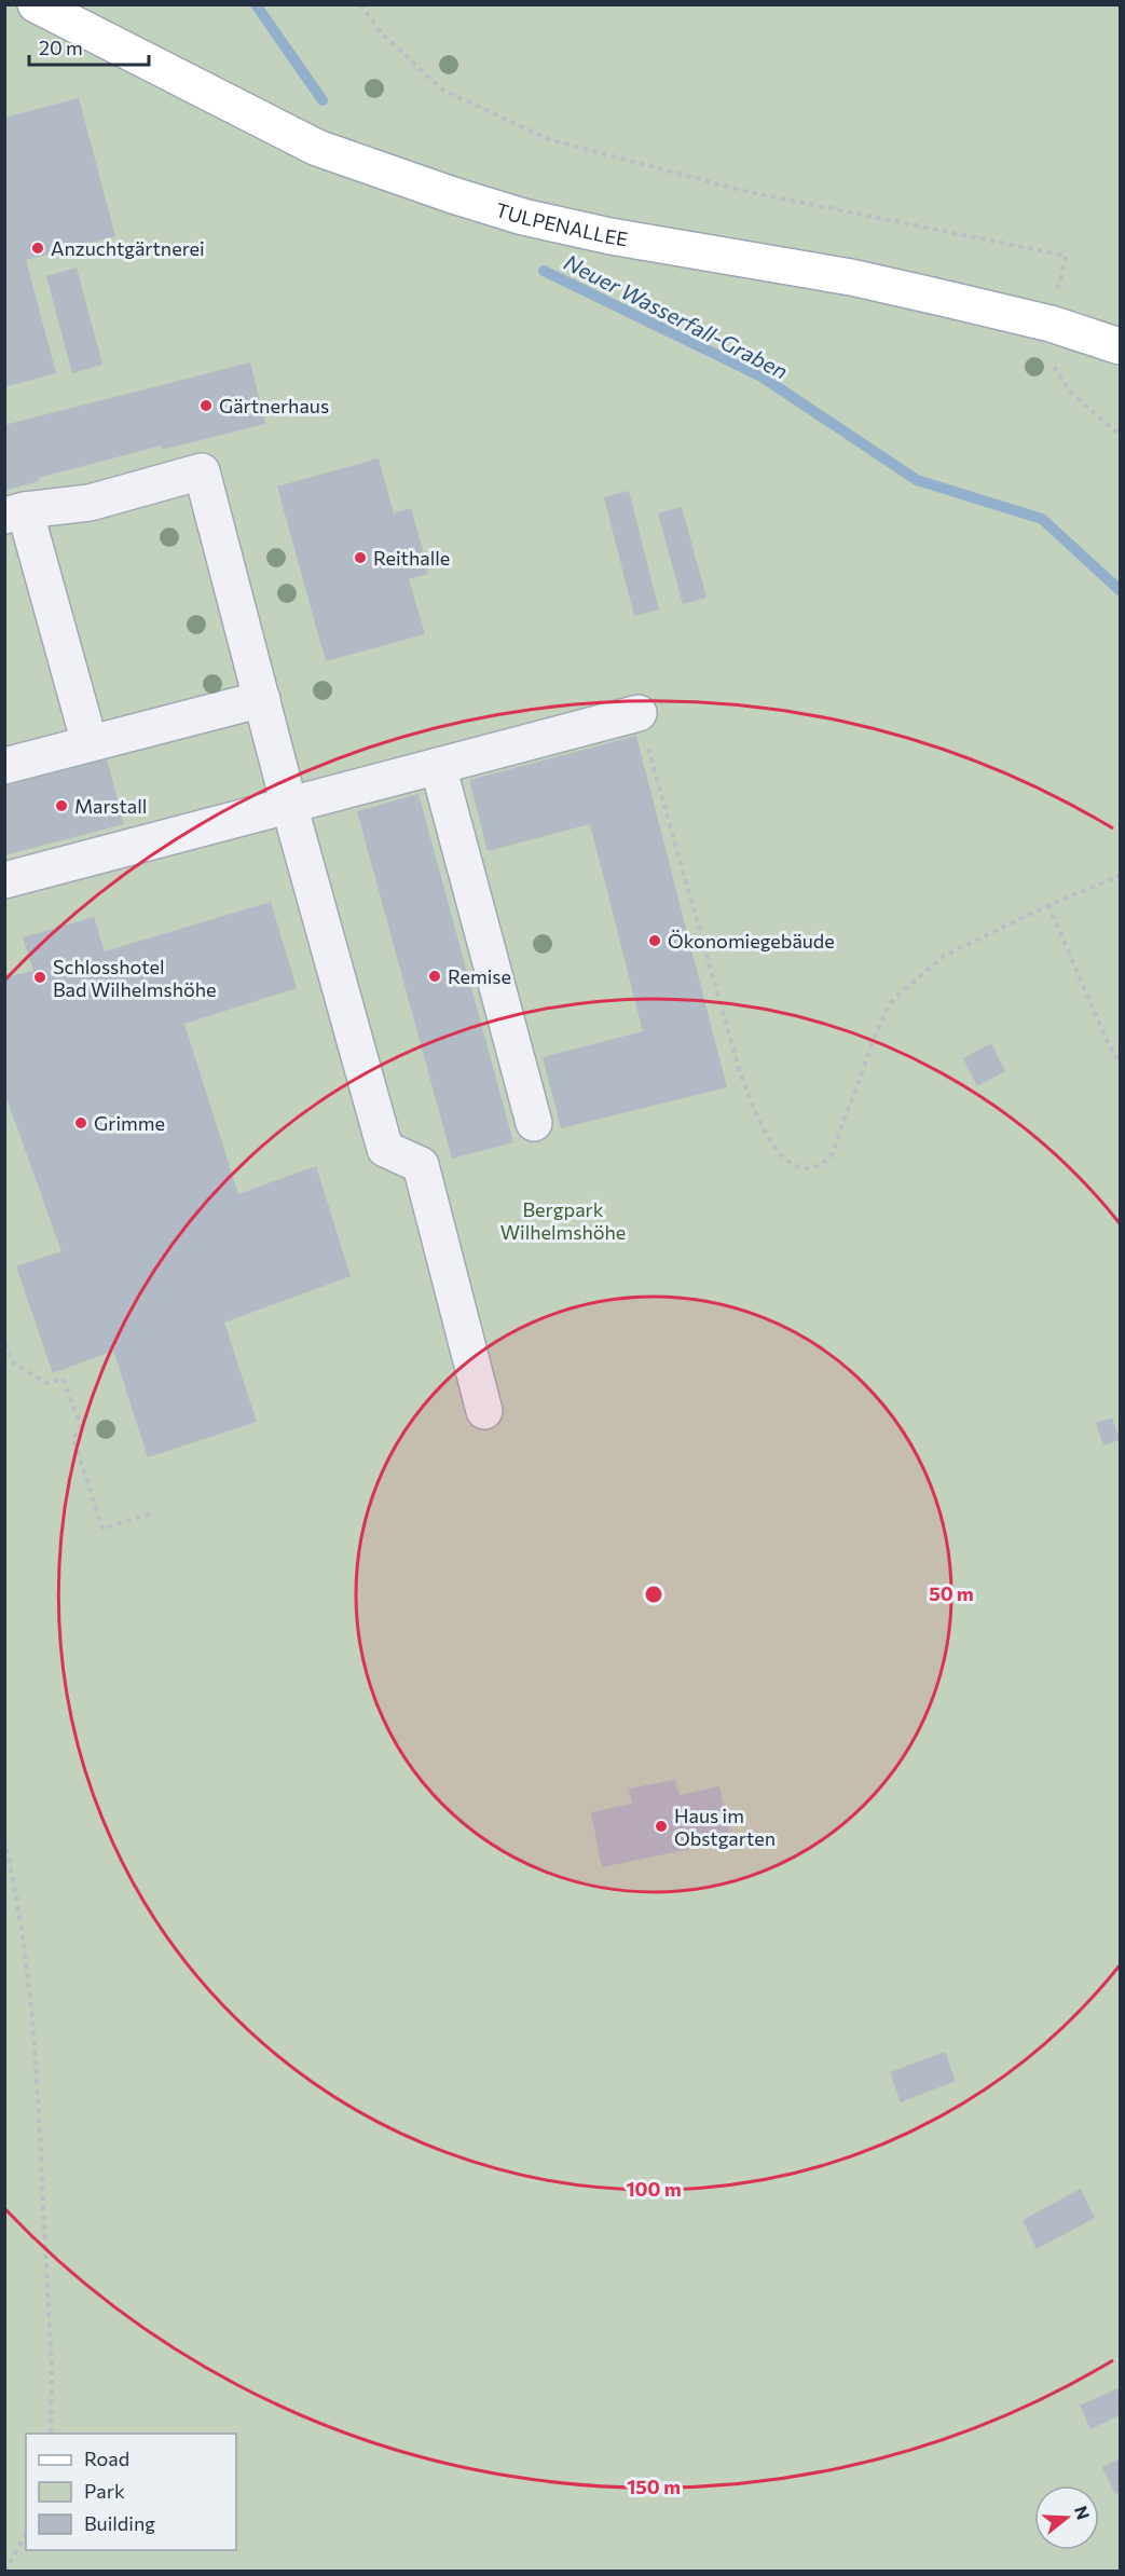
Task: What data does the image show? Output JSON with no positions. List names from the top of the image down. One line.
{"streets":{"main road":["TULPENALLEE"]},"water":["Neuer Wasserfall-Graben"],"parks":["Bergpark Wilhelmshöhe"],"places":["Anzuchtgärtnerei","Gärtnerhaus","Reithalle","Marstall","Ökonomiegebäude","Remise","Schlosshotel Bad Wilhelmshöhe","Grimme","Haus im Obstgarten"],"legend":["Road","Park","Building"],"scale_bar":"20 m","north":"right","rings":["50 m","100 m","150 m"]}
